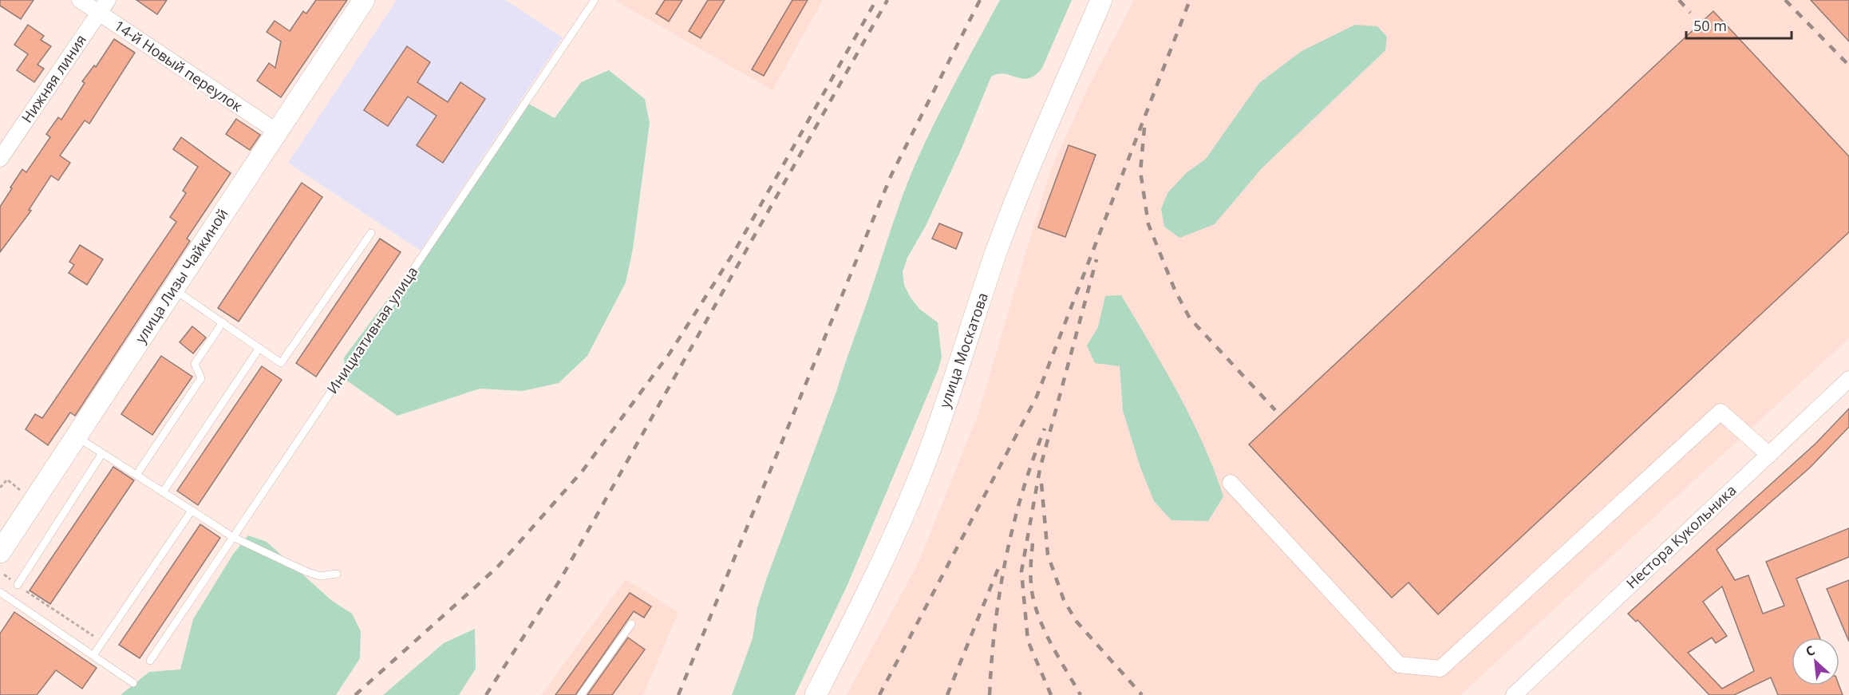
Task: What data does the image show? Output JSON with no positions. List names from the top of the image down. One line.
{"streets":{"main road":["улица Лизы Чайкиной","улица Москатова"],"street":["14-й Новый переулок","Нижняя линия","Нестора Кукольника"],"lane":["Инициативная улица"]},"crossings":[["14-й Новый переулок","Нижняя линия"],["14-й Новый переулок","улица Лизы Чайкиной"]],"scale_bar":"50 m","north":"top left"}
